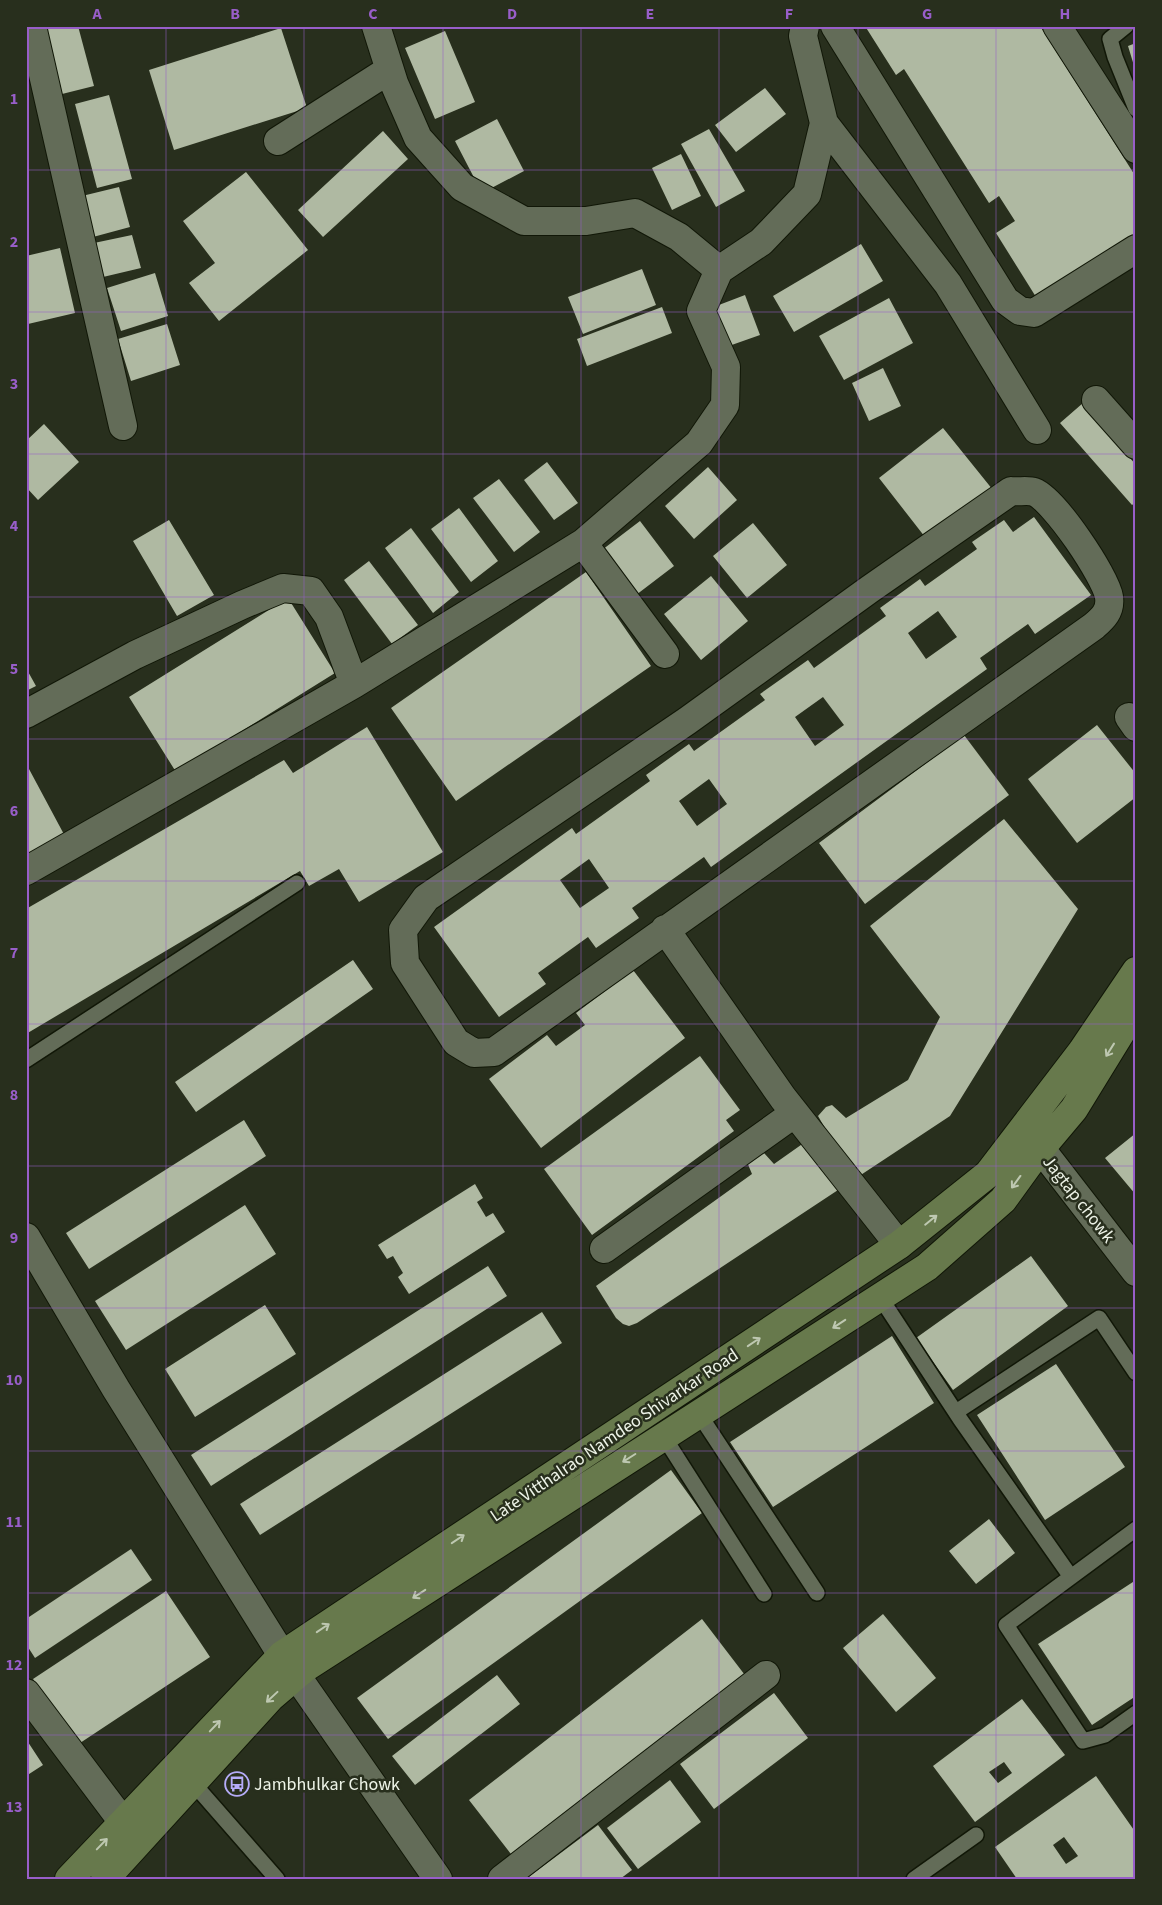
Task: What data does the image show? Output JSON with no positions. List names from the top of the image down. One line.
{"streets":{"main road":["Late Vitthalrao Namdeo Shivarkar Road"],"street":["Jagtap chowk"]},"crossings":[["Jagtap chowk","Late Vitthalrao Namdeo Shivarkar Road"]],"places":{"bus stop":["Jambhulkar Chowk"]},"grid":{"columns":["A","B","C","D","E","F","G","H"],"rows":["1","2","3","4","5","6","7","8","9","10","11","12","13"]}}
